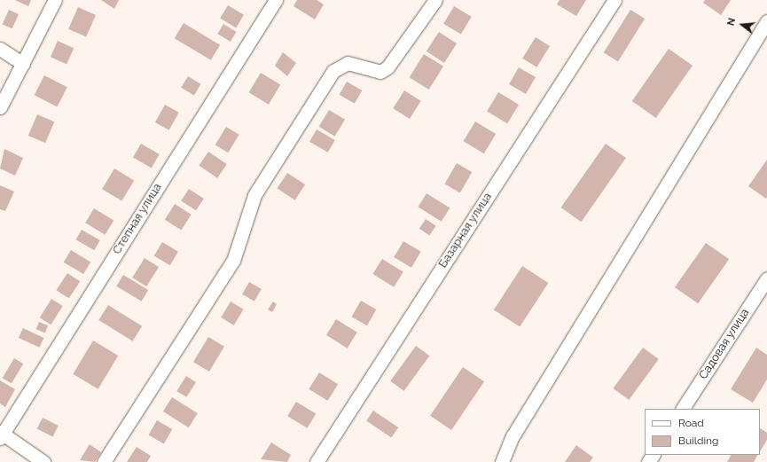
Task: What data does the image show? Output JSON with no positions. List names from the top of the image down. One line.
{"streets":{"street":["Степная улица","Базарная улица","Садовая улица"]},"legend":["Road","Building"],"north":"left"}
